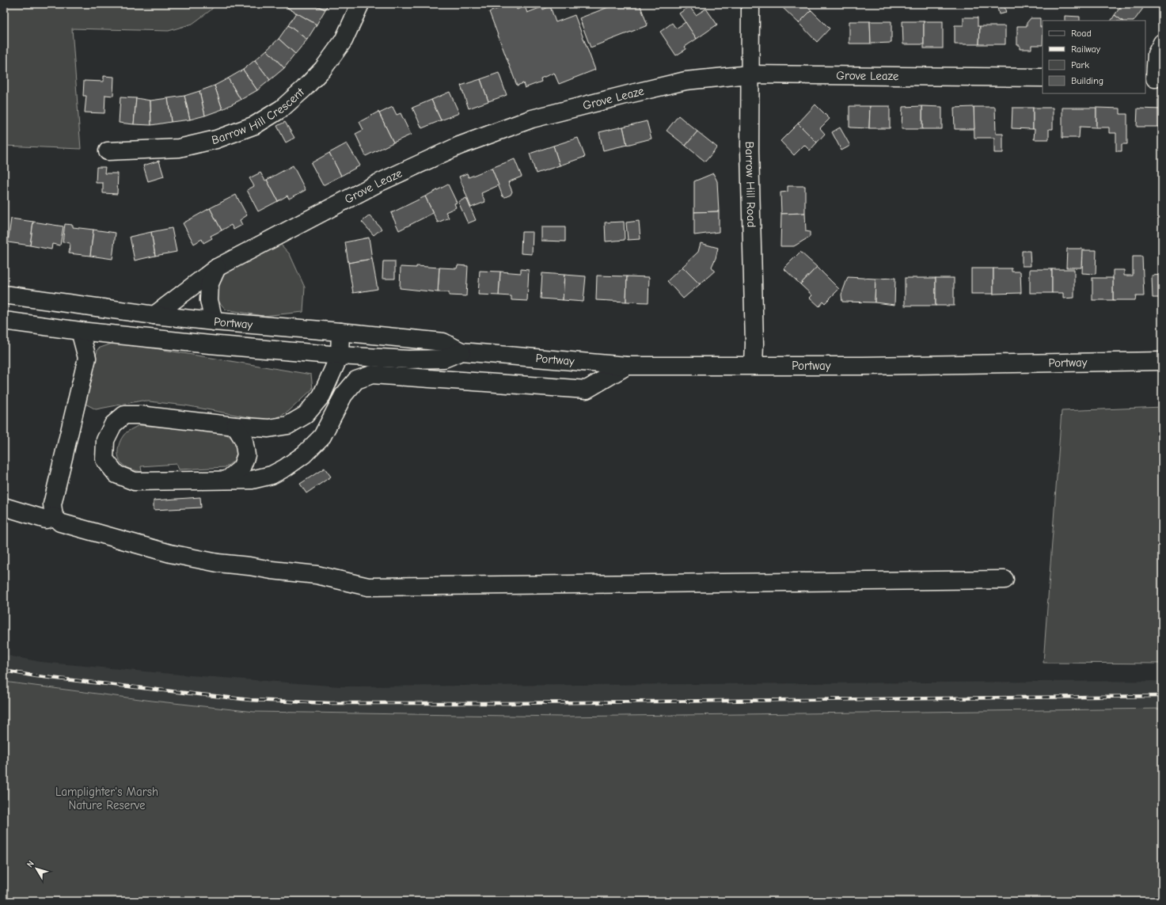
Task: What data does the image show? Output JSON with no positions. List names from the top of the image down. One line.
{"streets":{"main road":["Grove Leaze","Barrow Hill Crescent","Barrow Hill Road","Portway"]},"crossings":[["Grove Leaze","Barrow Hill Road"],["Grove Leaze","Portway"],["Barrow Hill Road","Portway"]],"parks":["Lamplighter's Marsh Nature Reserve"],"legend":["Road","Railway","Park","Building"],"north":"top left"}
